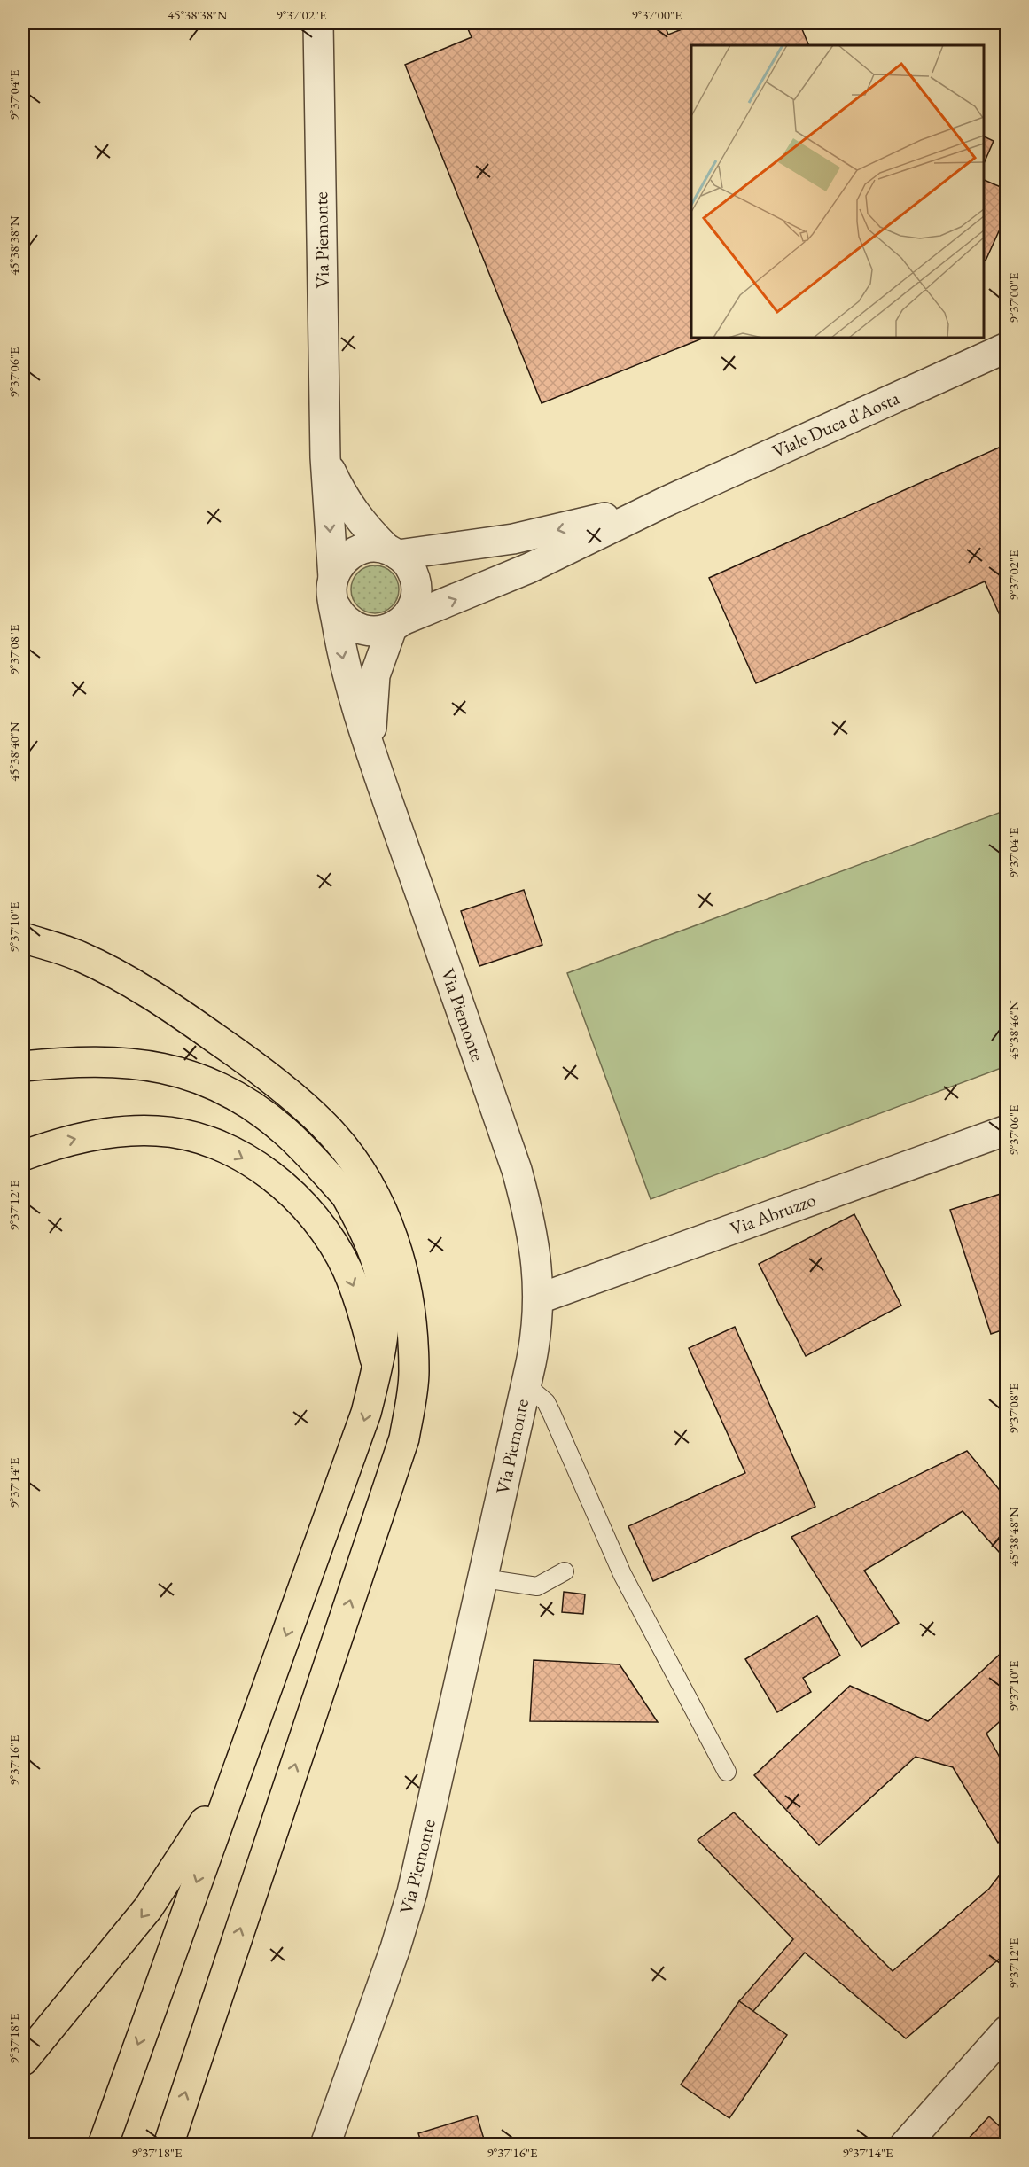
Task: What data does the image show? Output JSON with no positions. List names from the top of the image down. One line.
{"streets":{"street":["Via Piemonte","Viale Duca d'Aosta","Via Abruzzo"]},"crossings":[["Via Piemonte","Viale Duca d'Aosta"],["Via Piemonte","Via Abruzzo"]],"coordinates":["45°38'38\"N","9°37'02\"E","9°37'00\"E","9°37'04\"E","9°37'06\"E","9°37'08\"E","45°38'40\"N","9°37'10\"E","45°38'46\"N","9°37'12\"E","9°37'14\"E","45°38'48\"N","9°37'16\"E","9°37'18\"E"]}
